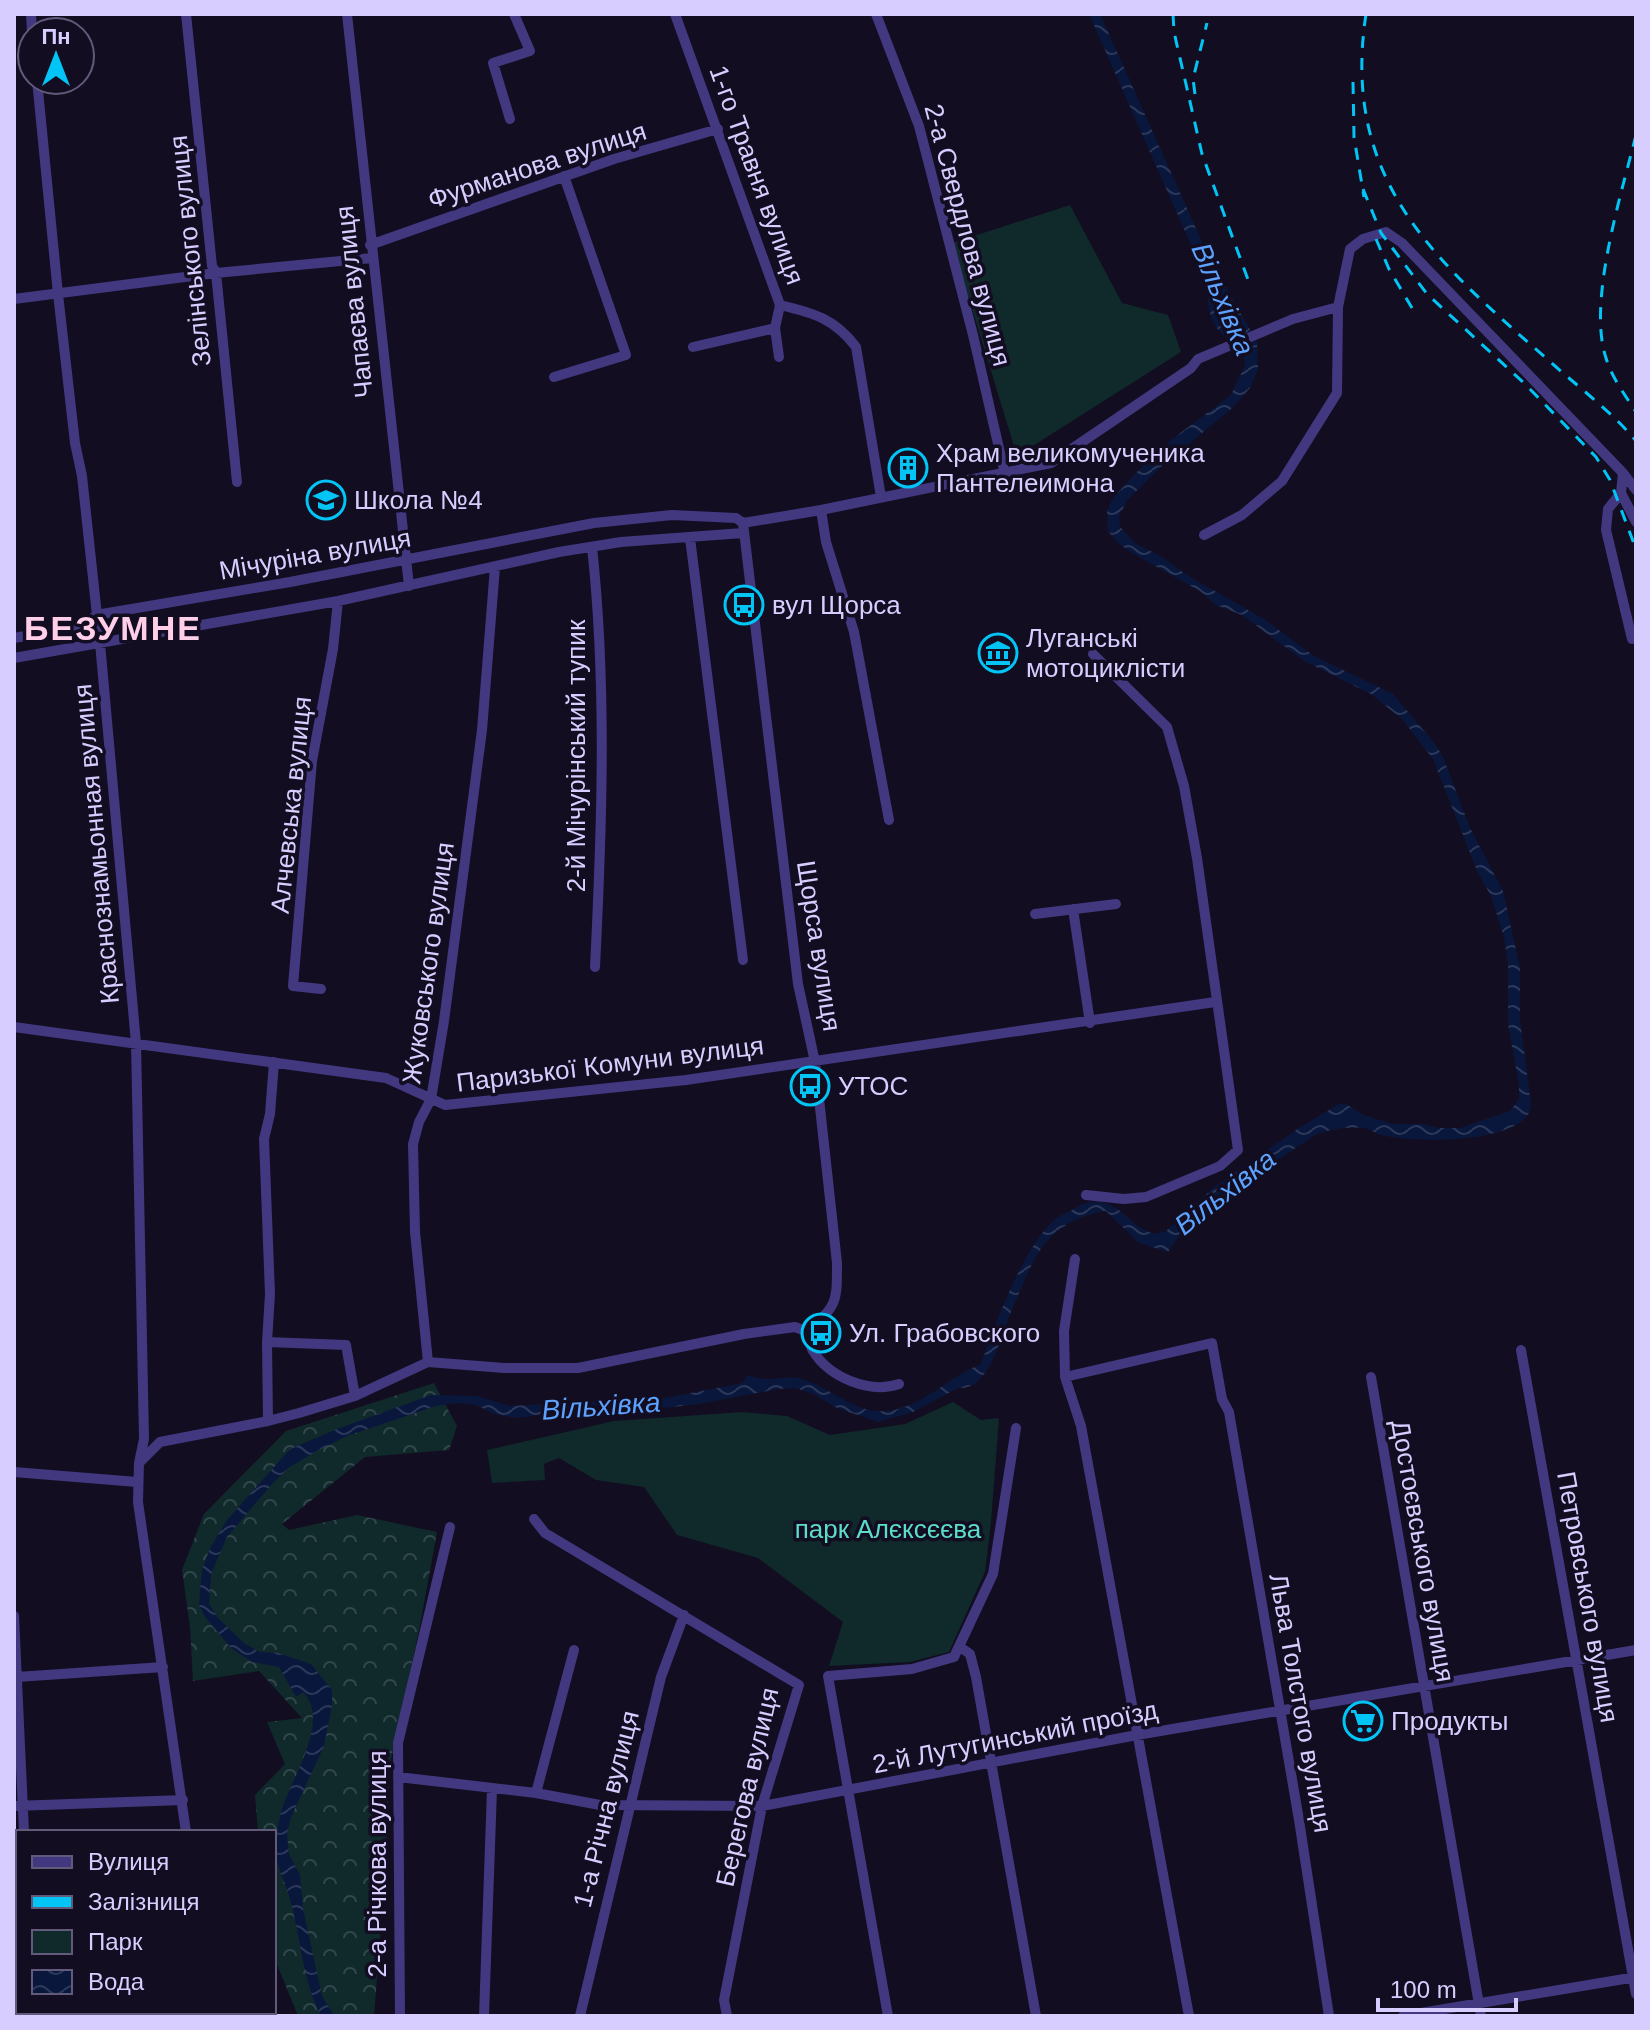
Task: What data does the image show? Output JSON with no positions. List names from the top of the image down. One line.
{"streets":{"street":["Фурманова вулиця","1-го Травня вулиця","2-а Свердлова вулиця","Зелінського вулиця","Чапаєва вулиця","Мічуріна вулиця","2-й Мічурінський тупик","Алчевська вулиця","Краснознамьонная вулиця","Щорса вулиця","Жуковського вулиця","Паризької Комуни вулиця","Достоєвського вулиця","Петровського вулиця","Льва Толстого вулиця","2-й Лутугинський проїзд","Берегова вулиця","1-а Річна вулиця","2-а Річкова вулиця"]},"crossings":[["Фурманова вулиця","1-го Травня вулиця"],["Фурманова вулиця","Чапаєва вулиця"],["1-го Травня вулиця","Мічуріна вулиця"],["2-а Свердлова вулиця","Мічуріна вулиця"],["Чапаєва вулиця","Мічуріна вулиця"],["Мічуріна вулиця","2-й Мічурінський тупик"],["Мічуріна вулиця","Алчевська вулиця"],["Мічуріна вулиця","Краснознамьонная вулиця"],["Мічуріна вулиця","Щорса вулиця"],["Мічуріна вулиця","Жуковського вулиця"],["Краснознамьонная вулиця","Паризької Комуни вулиця"],["Щорса вулиця","Паризької Комуни вулиця"],["Жуковського вулиця","Паризької Комуни вулиця"],["Достоєвського вулиця","2-й Лутугинський проїзд"],["Петровського вулиця","2-й Лутугинський проїзд"],["Льва Толстого вулиця","2-й Лутугинський проїзд"],["2-й Лутугинський проїзд","Берегова вулиця"],["2-й Лутугинський проїзд","1-а Річна вулиця"],["2-й Лутугинський проїзд","2-а Річкова вулиця"],["Берегова вулиця","1-а Річна вулиця"]],"districts":["БЕЗУМНЕ"],"water":["Вільхівка"],"parks":["парк Алєксєєва"],"places":{"building":["Храм великомученика Пантелеимона"],"school or university":["Школа №4"],"bus stop":["вул Щорса","УТОС","Ул. Грабовского"],"museum":["Луганські мотоциклісти"],"supermarket":["Продукты"]},"legend":["Вулиця","Залізниця","Парк","Вода"],"scale_bar":"100 m","north":"top"}
